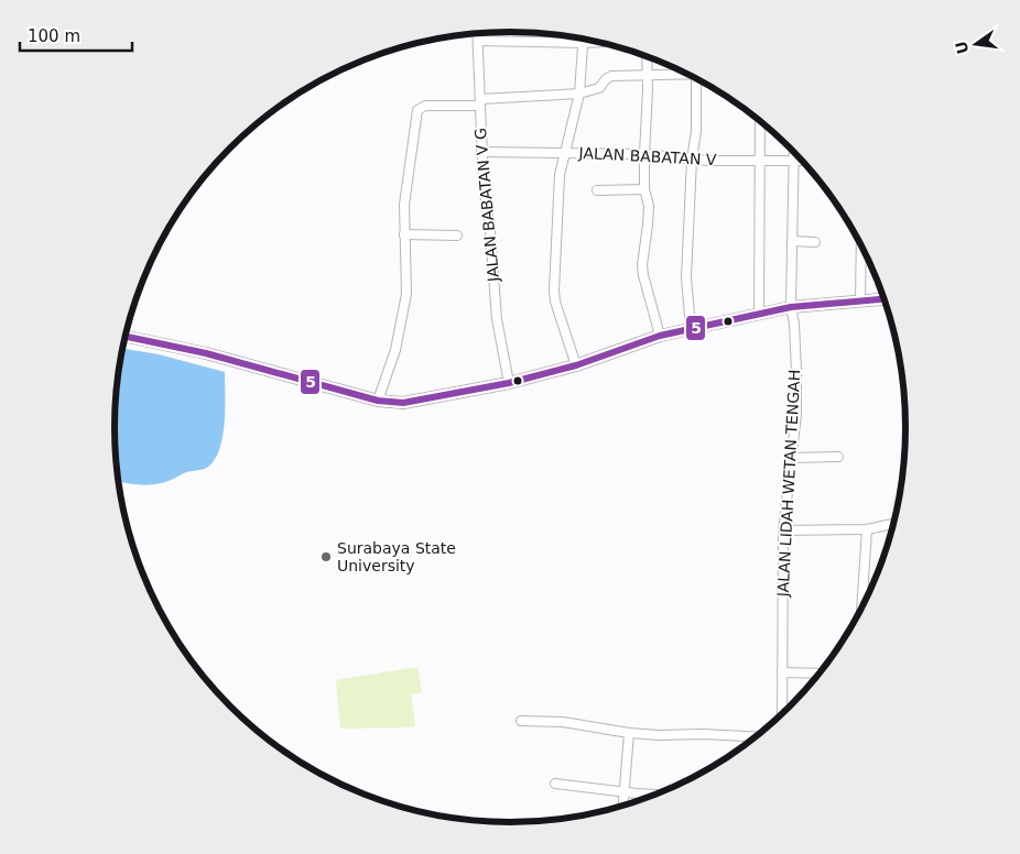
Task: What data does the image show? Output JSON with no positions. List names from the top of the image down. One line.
{"streets":{"street":["JALAN BABATAN V","JALAN BABATAN V G","JALAN LIDAH WETAN TENGAH"]},"crossings":[["JALAN BABATAN V","JALAN BABATAN V G"],["JALAN BABATAN V","JALAN LIDAH WETAN TENGAH"]],"places":["Surabaya State University"],"lines":["transit line 5"],"scale_bar":"100 m","north":"left"}
